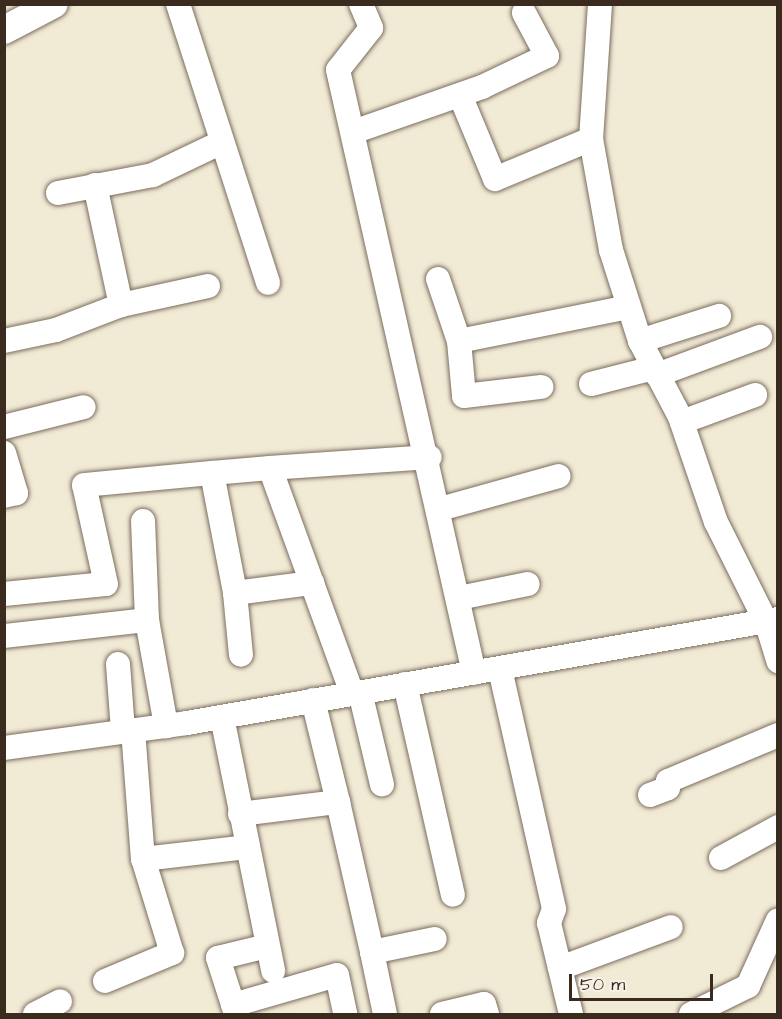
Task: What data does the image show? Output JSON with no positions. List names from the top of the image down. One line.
{"scale_bar":"50 m"}
